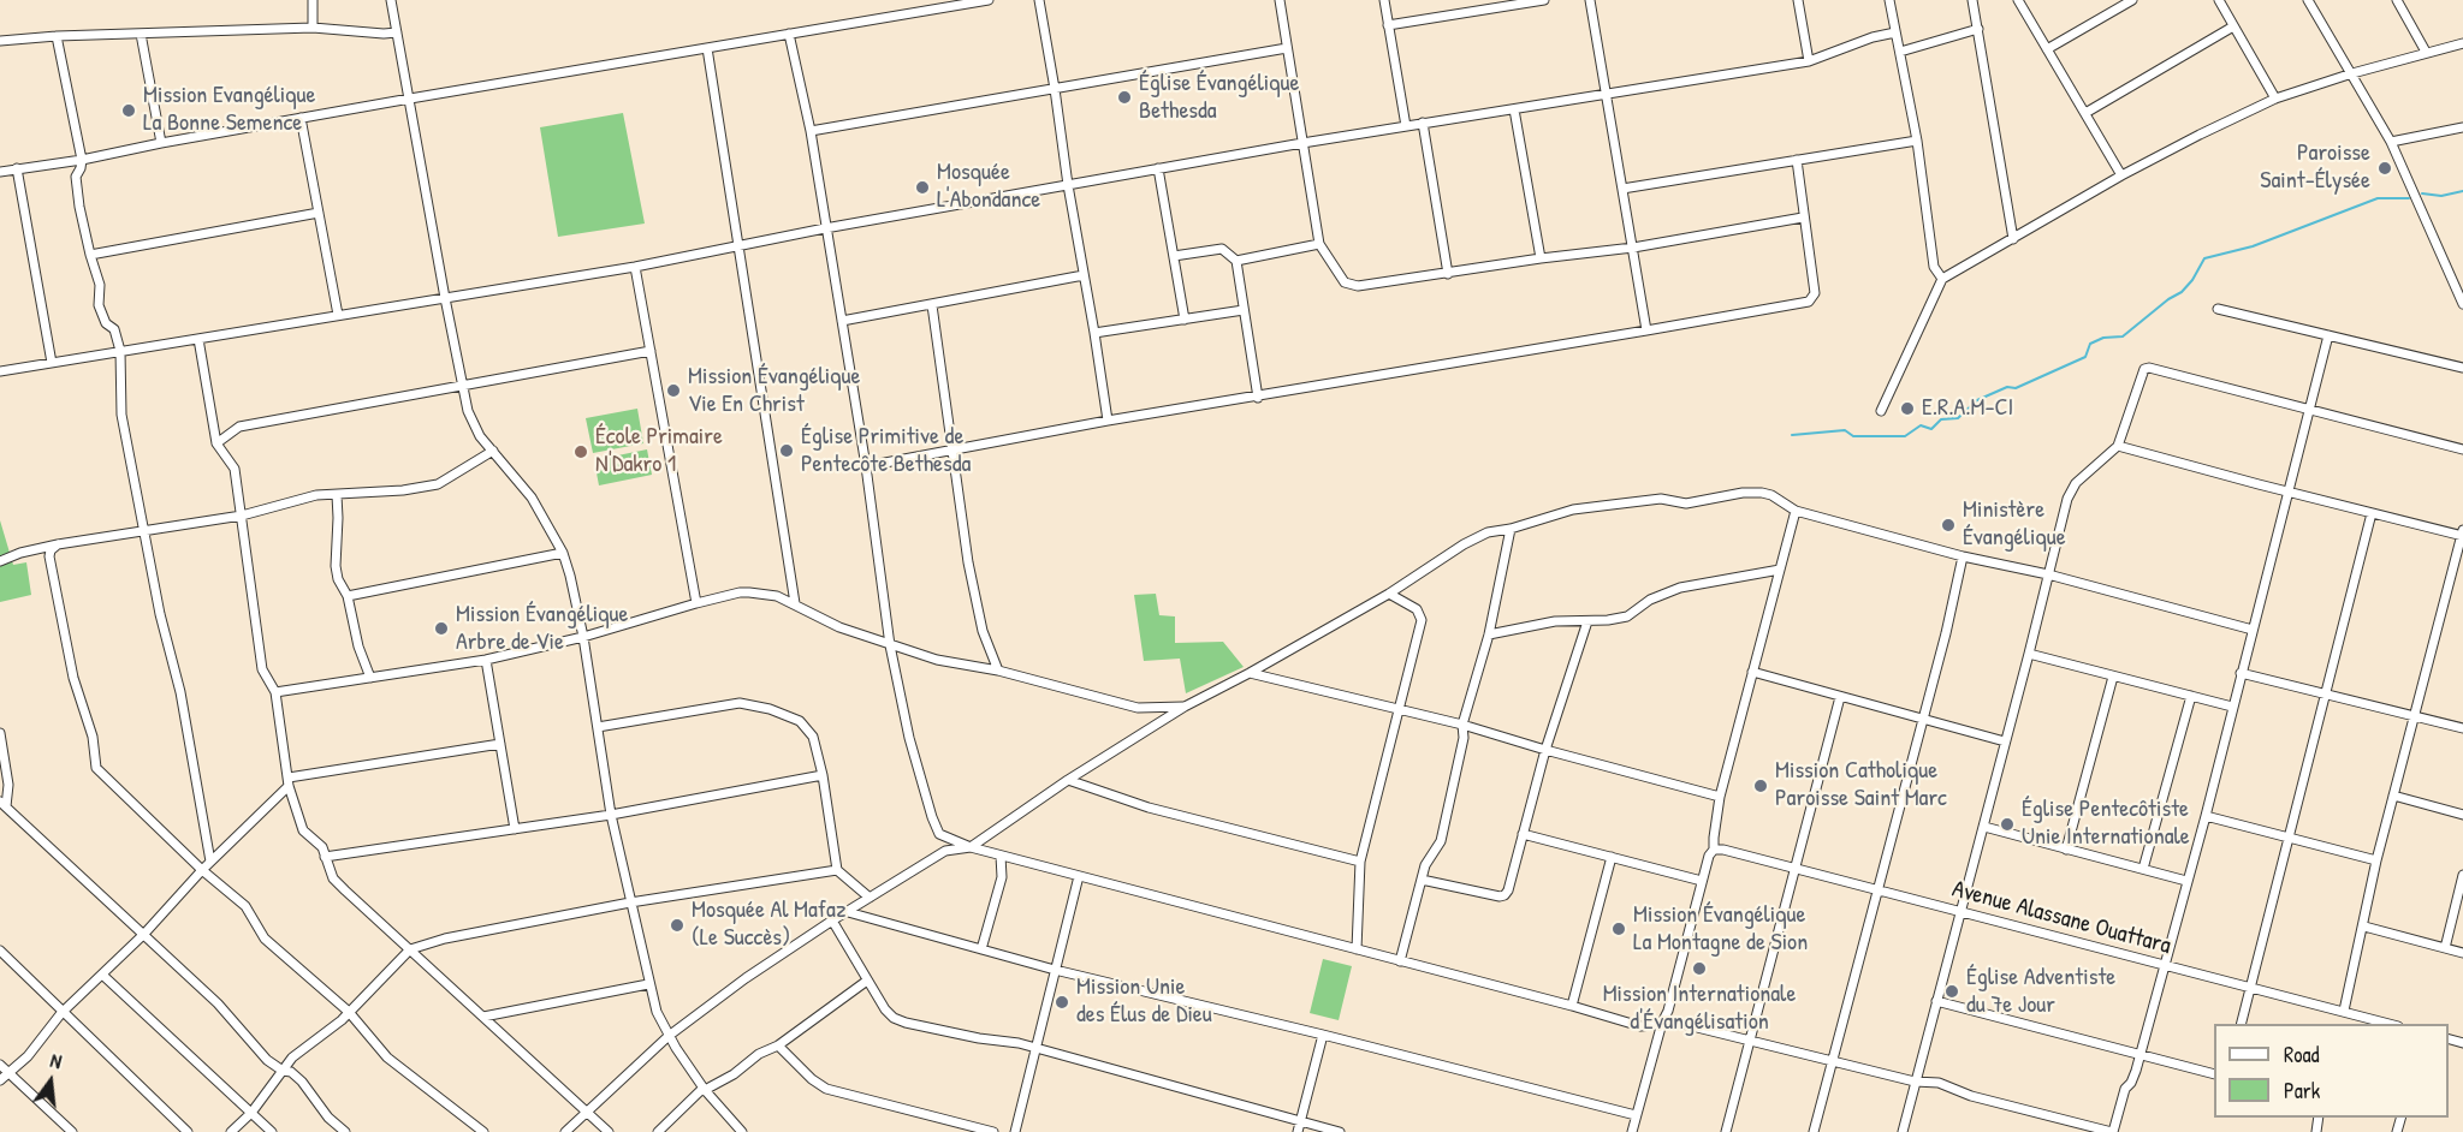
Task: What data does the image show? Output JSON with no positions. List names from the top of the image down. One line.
{"streets":{"street":["Avenue Alassane Ouattara"]},"places":["Église Évangélique Bethesda","Mission Evangélique La Bonne Semence","Paroisse Saint-Élysée","Mosquée L'Abondance","Mission Évangélique Vie En Christ","E.R.A.M-CI","Église Primitive de Pentecôte Bethesda","École Primaire N'Dakro 1","Ministère Évangélique","Mission Évangélique Arbre de Vie","Mission Catholique Paroisse Saint Marc","Église Pentecôtiste Unie Internationale","Mosquée Al Mafaz (Le Succès)","Mission Évangélique La Montagne de Sion","Mission Internationale d'Évangélisation","Église Adventiste du 7e Jour","Mission Unie des Élus de Dieu"],"legend":["Road","Park"],"north":"top"}
